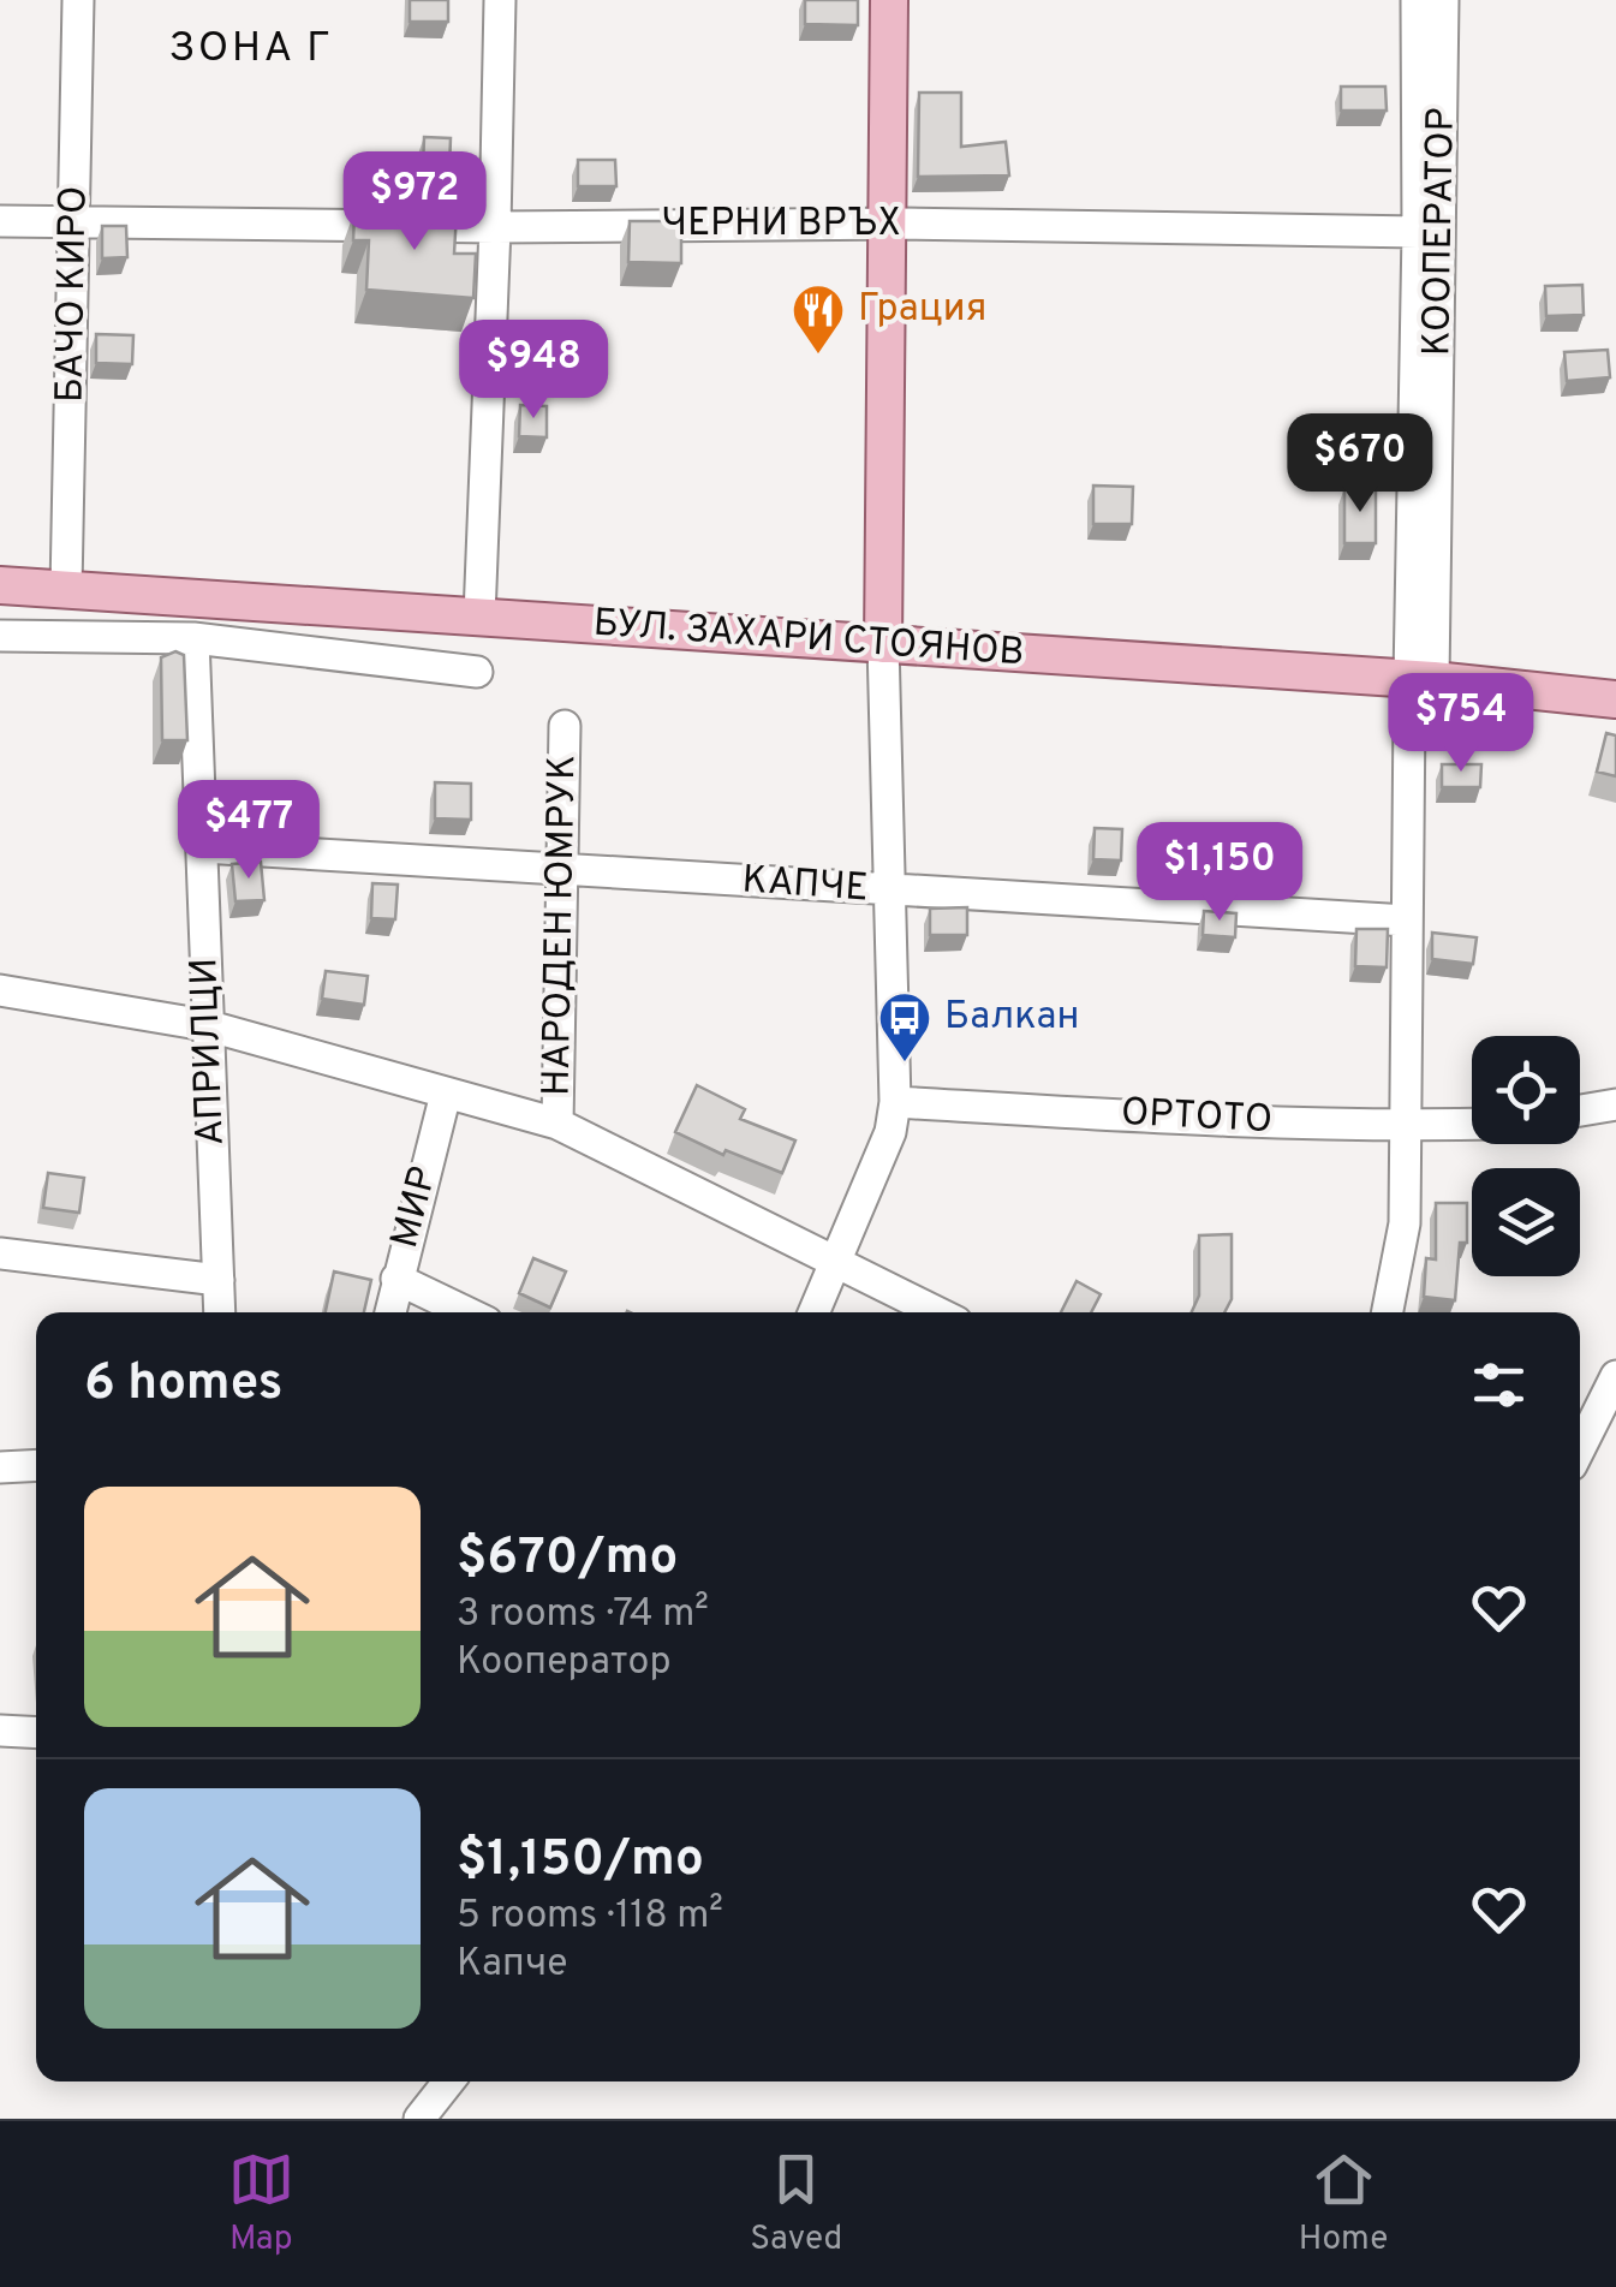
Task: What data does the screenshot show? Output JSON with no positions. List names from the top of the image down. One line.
{"streets":{"main road":["БУЛ. ЗАХАРИ СТОЯНОВ"],"street":["ЧЕРНИ ВРЪХ","КООПЕРАТОР","БАЧО КИРО","КАПЧЕ","НАРОДЕН ЮМРУК","АПРИЛЦИ","ОРТОТО","МИР"]},"crossings":[["ЧЕРНИ ВРЪХ","КООПЕРАТОР"],["ЧЕРНИ ВРЪХ","БАЧО КИРО"],["КООПЕРАТОР","БУЛ. ЗАХАРИ СТОЯНОВ"],["КООПЕРАТОР","КАПЧЕ"],["КООПЕРАТОР","ОРТОТО"],["БАЧО КИРО","БУЛ. ЗАХАРИ СТОЯНОВ"],["КАПЧЕ","НАРОДЕН ЮМРУК"],["КАПЧЕ","АПРИЛЦИ"]],"districts":["ЗОНА Г"],"places":{"restaurant":["Грация"],"bus stop":["Балкан"]},"page":{"price":["$972","$948","$670","$754","$477","$1,150"],"heading":"6 homes","list":[{"name":"$670/mo","note":"3 rooms · 74 m² · Кооператор"},{"name":"$1,150/mo","note":"5 rooms · 118 m² · Капче"}],"tabs":["Map","Saved","Home"]}}
